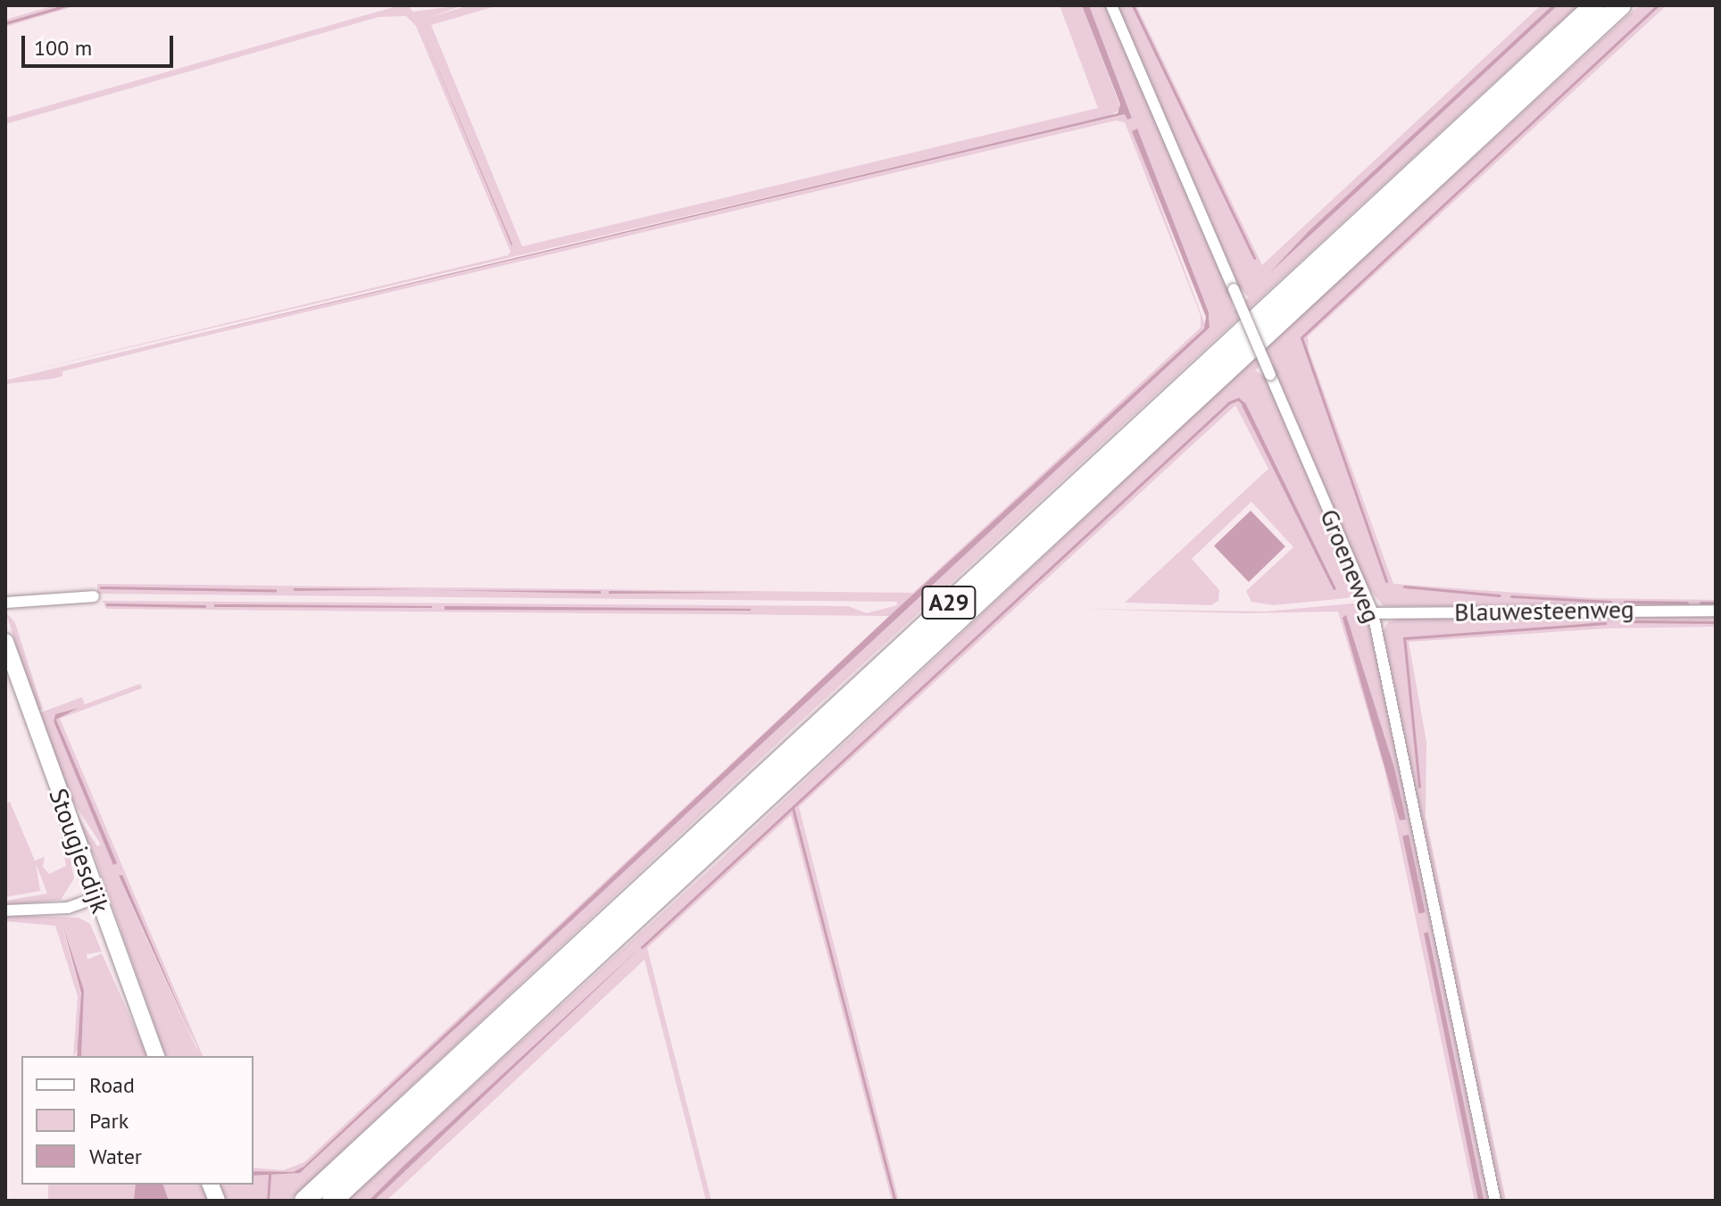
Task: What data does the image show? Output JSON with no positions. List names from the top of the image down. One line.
{"streets":{"highway":["A29"],"street":["Groeneweg","Blauwesteenweg","Stougjesdijk"]},"crossings":[["Groeneweg","Blauwesteenweg"]],"legend":["Road","Park","Water"],"scale_bar":"100 m"}
